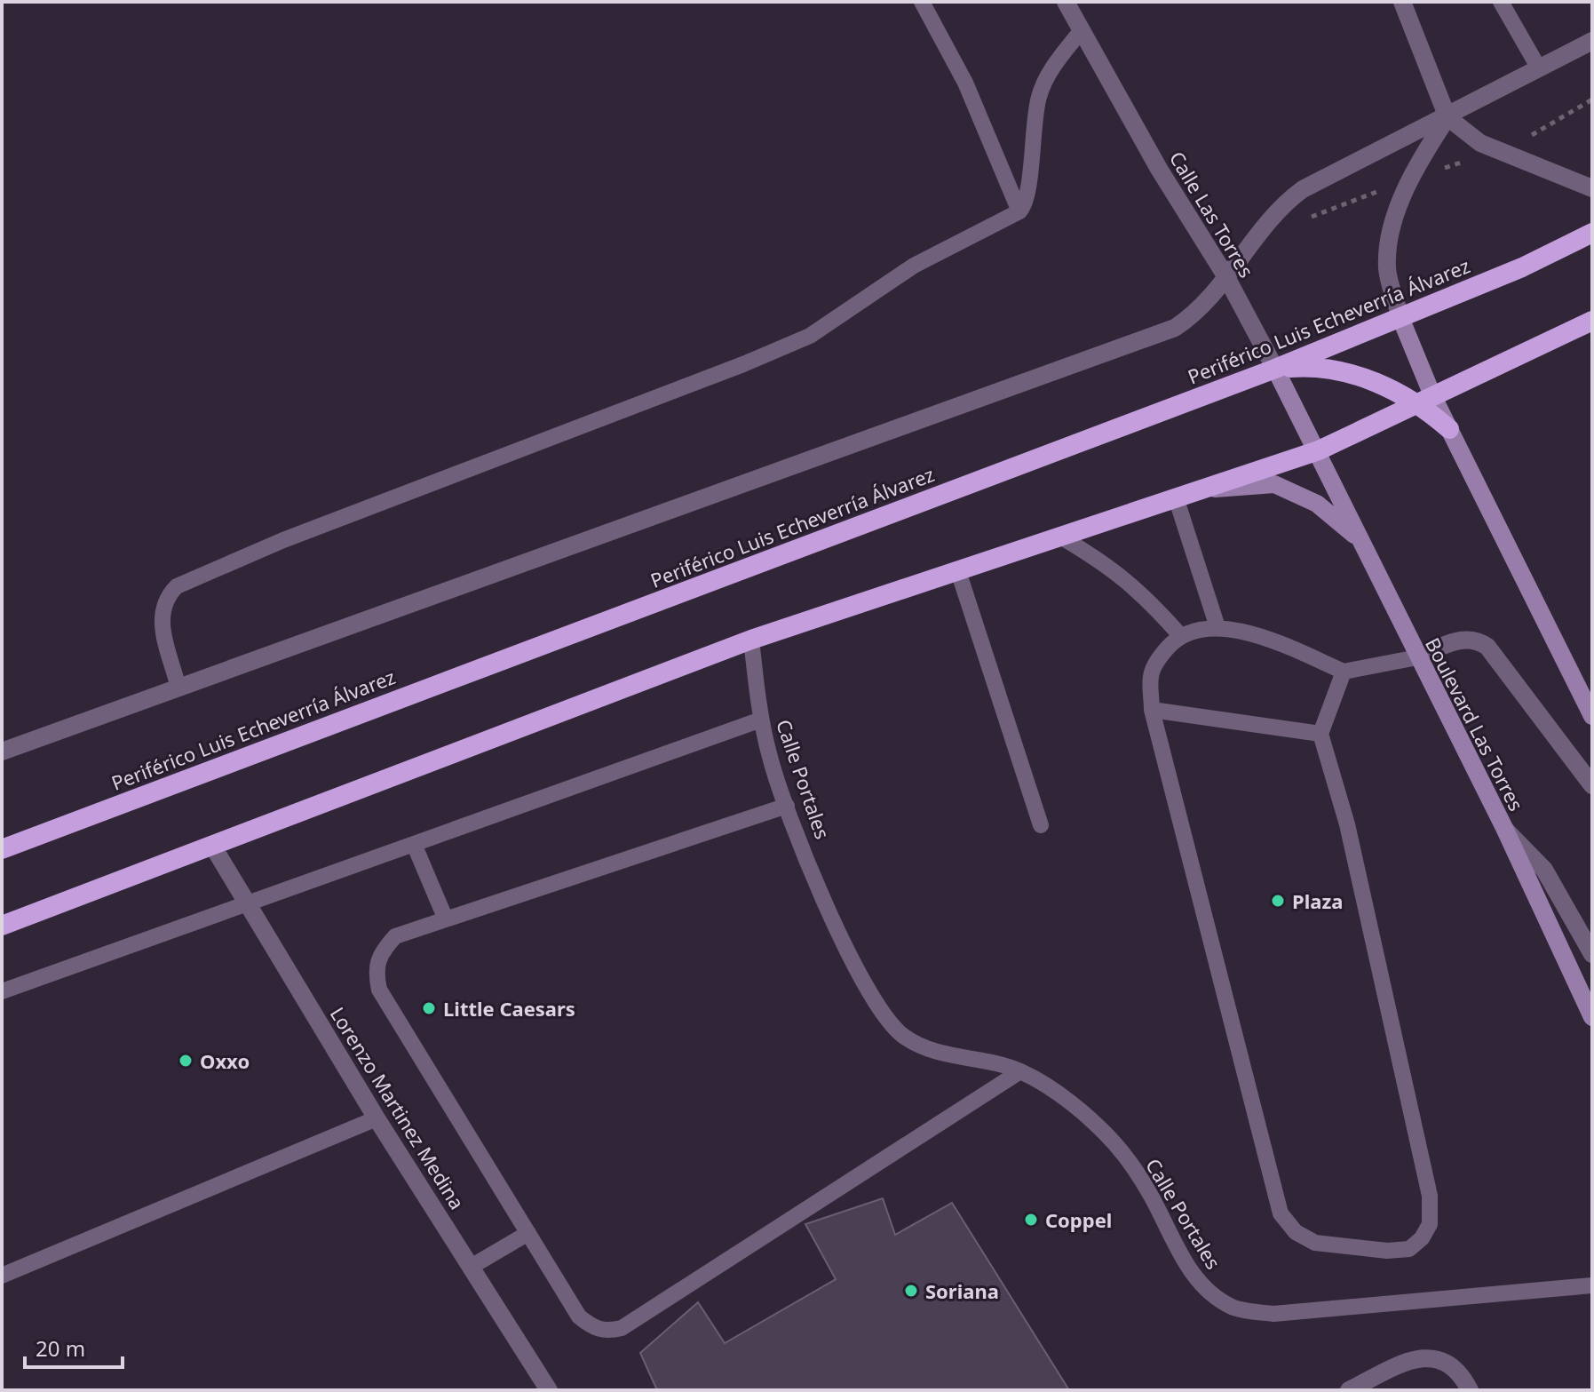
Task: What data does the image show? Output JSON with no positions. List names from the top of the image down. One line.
{"streets":{"highway":["Periférico Luis Echeverría Álvarez"],"main road":["Calle Las Torres","Boulevard Las Torres"],"street":["Lorenzo Martinez Medina"],"lane":["Calle Portales"]},"crossings":[["Calle Las Torres","Periférico Luis Echeverría Álvarez"],["Calle Las Torres","Boulevard Las Torres"]],"places":["Plaza","Little Caesars","Oxxo","Coppel","Soriana"],"scale_bar":"20 m"}
